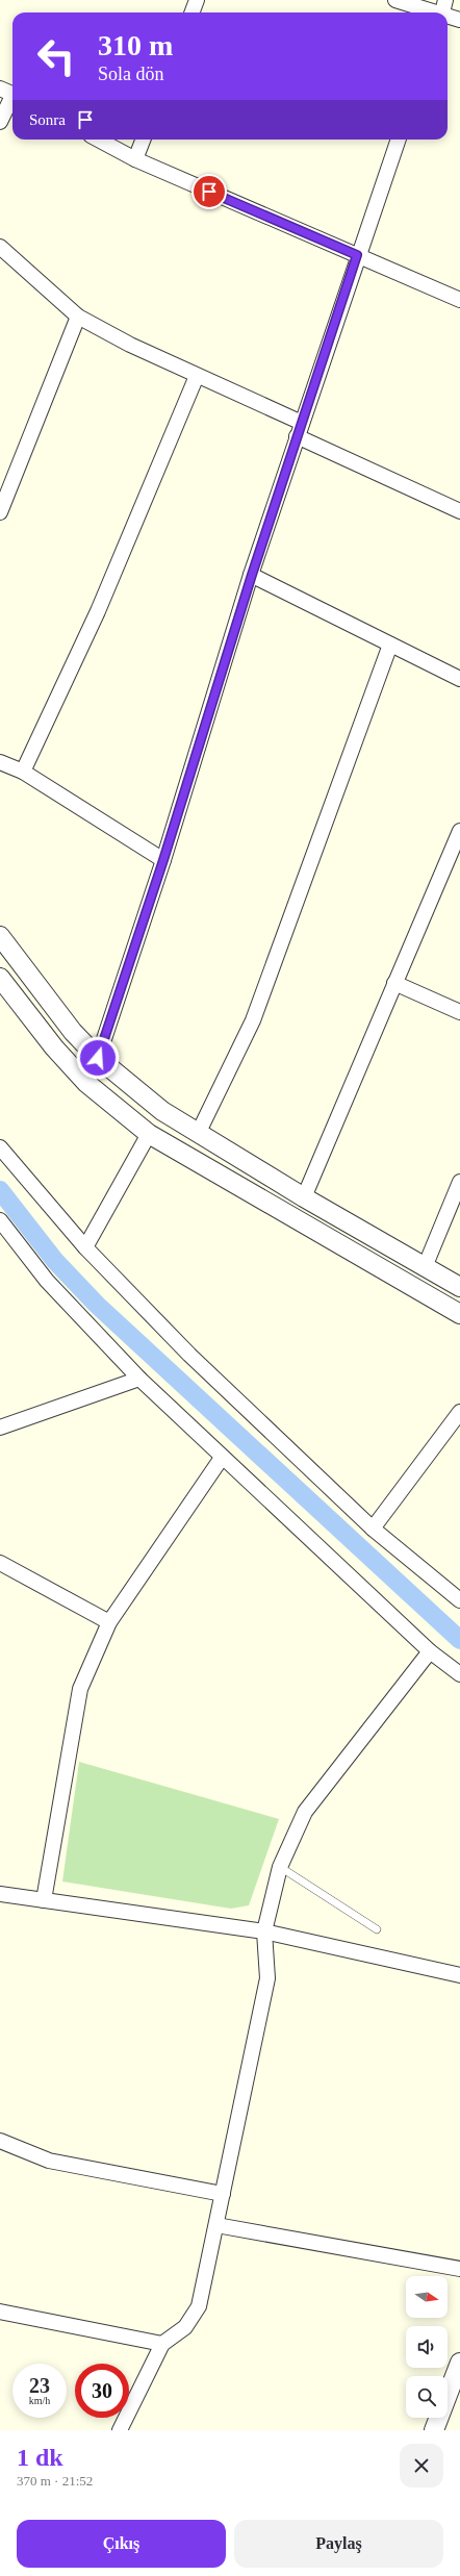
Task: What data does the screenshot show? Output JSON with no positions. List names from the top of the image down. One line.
{"north":"right","page":{"turn":["310 m","Sola dön"],"then":"Sonra","speed":"23 km/h","limit":"30","heading":["1 dk","370 m · 21:52"],"buttons":["Çıkış","Paylaş"]}}
